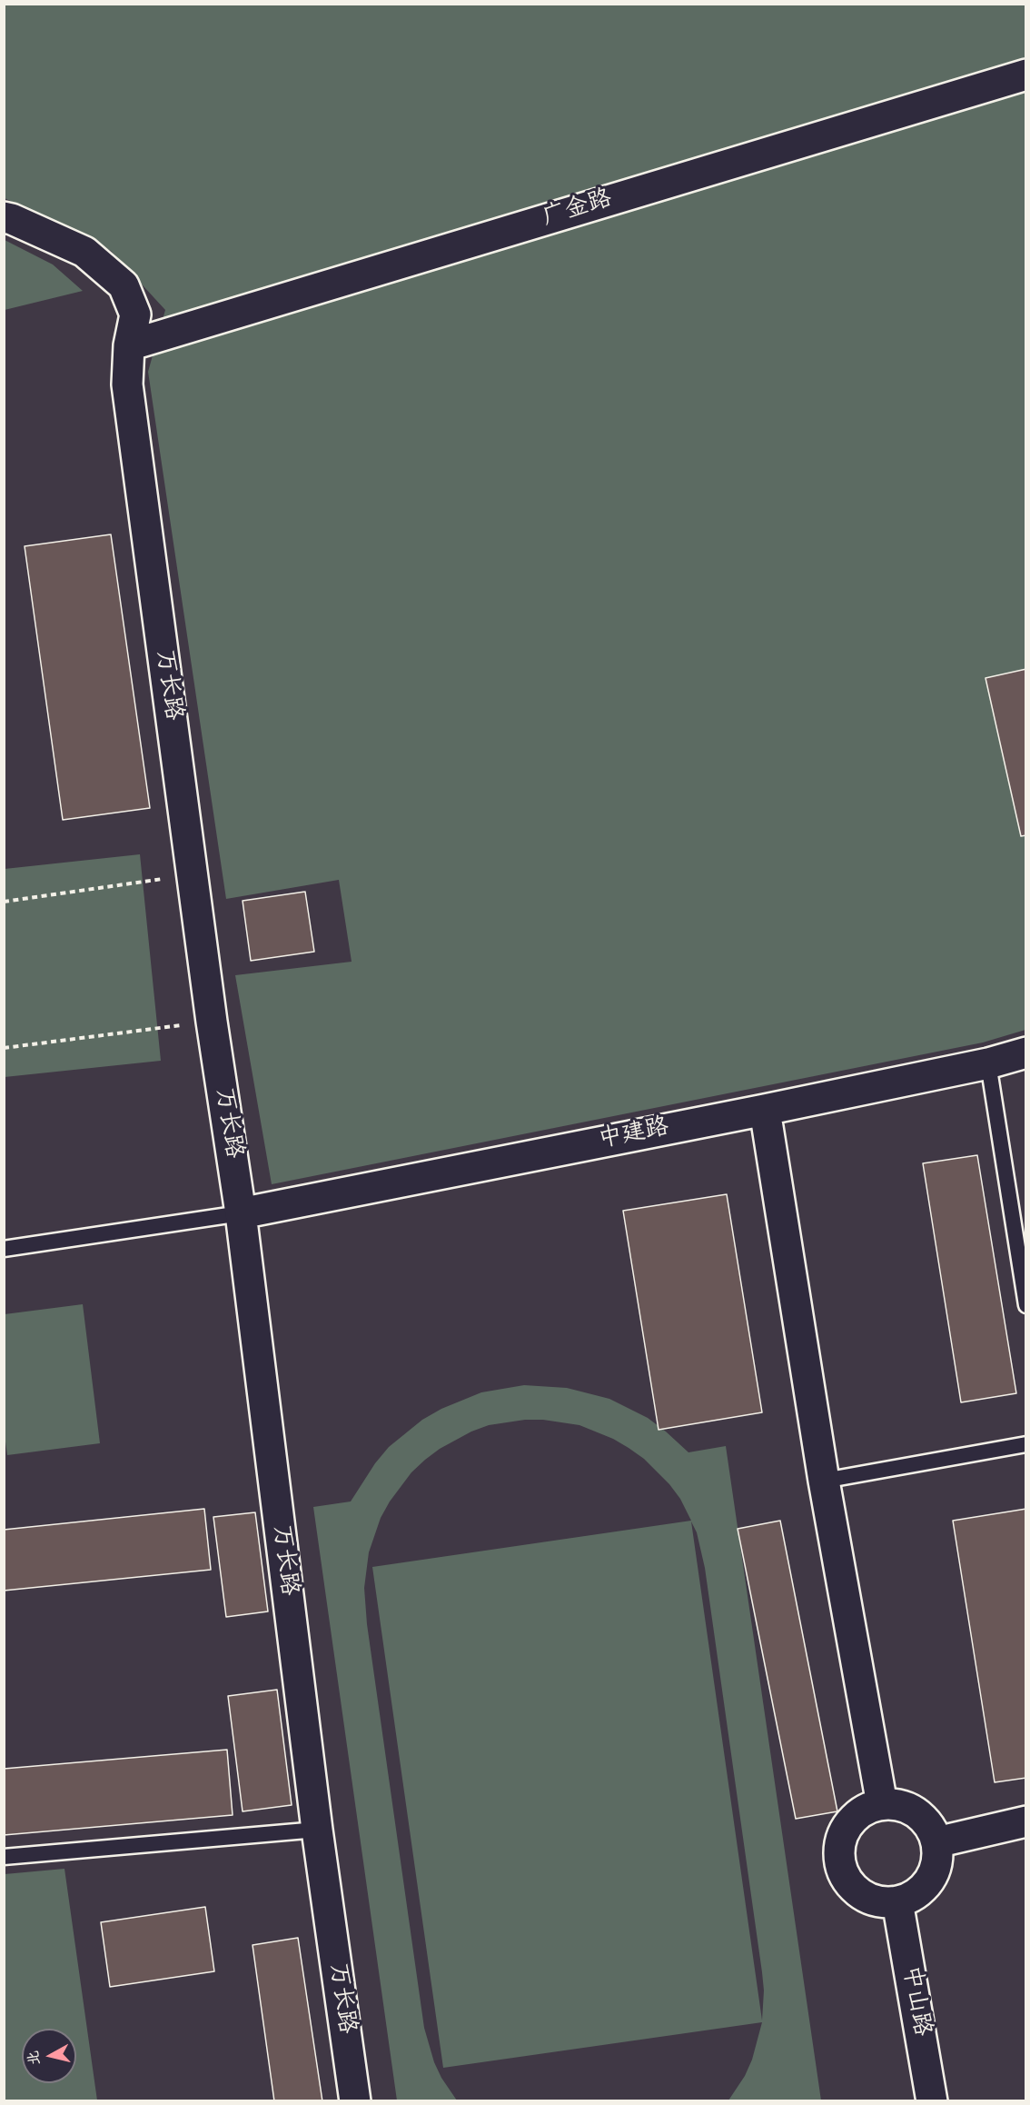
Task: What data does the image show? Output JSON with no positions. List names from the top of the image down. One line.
{"streets":{"street":["广金路","万长路","中建路","中山路"]},"crossings":[["广金路","万长路"],["万长路","中建路"]],"north":"left"}
